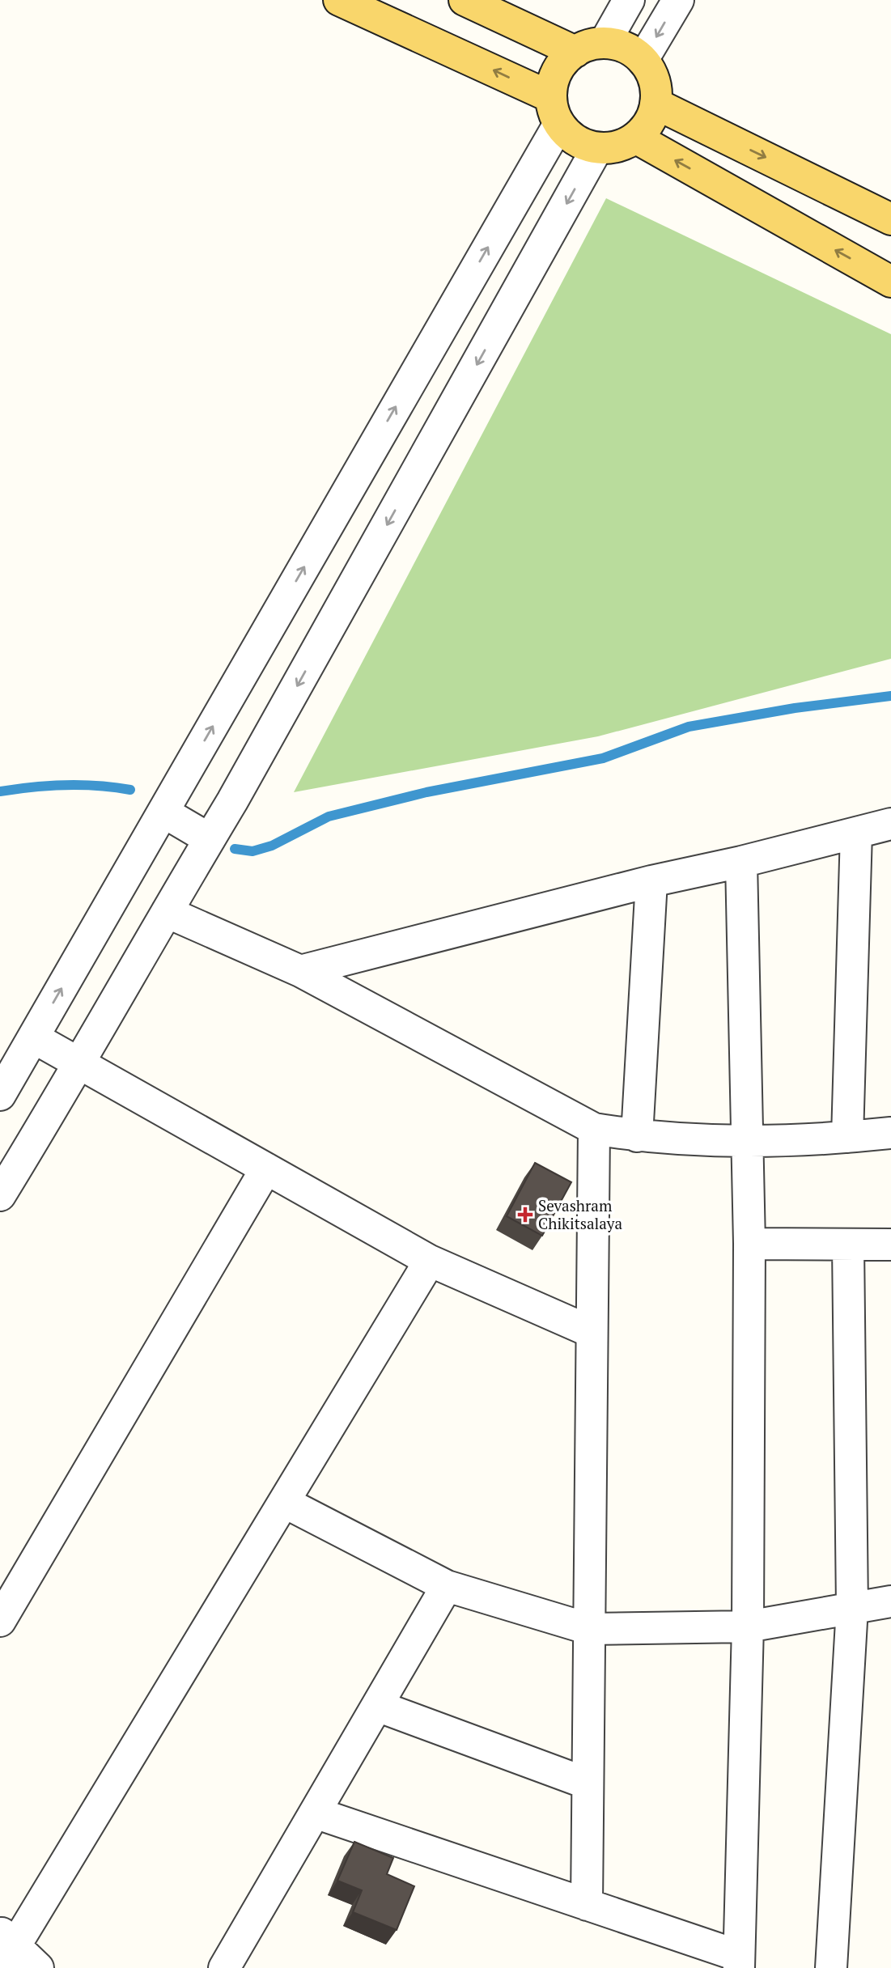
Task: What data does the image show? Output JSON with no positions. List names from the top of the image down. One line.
{"places":{"health":["Sevashram Chikitsalaya"]}}
